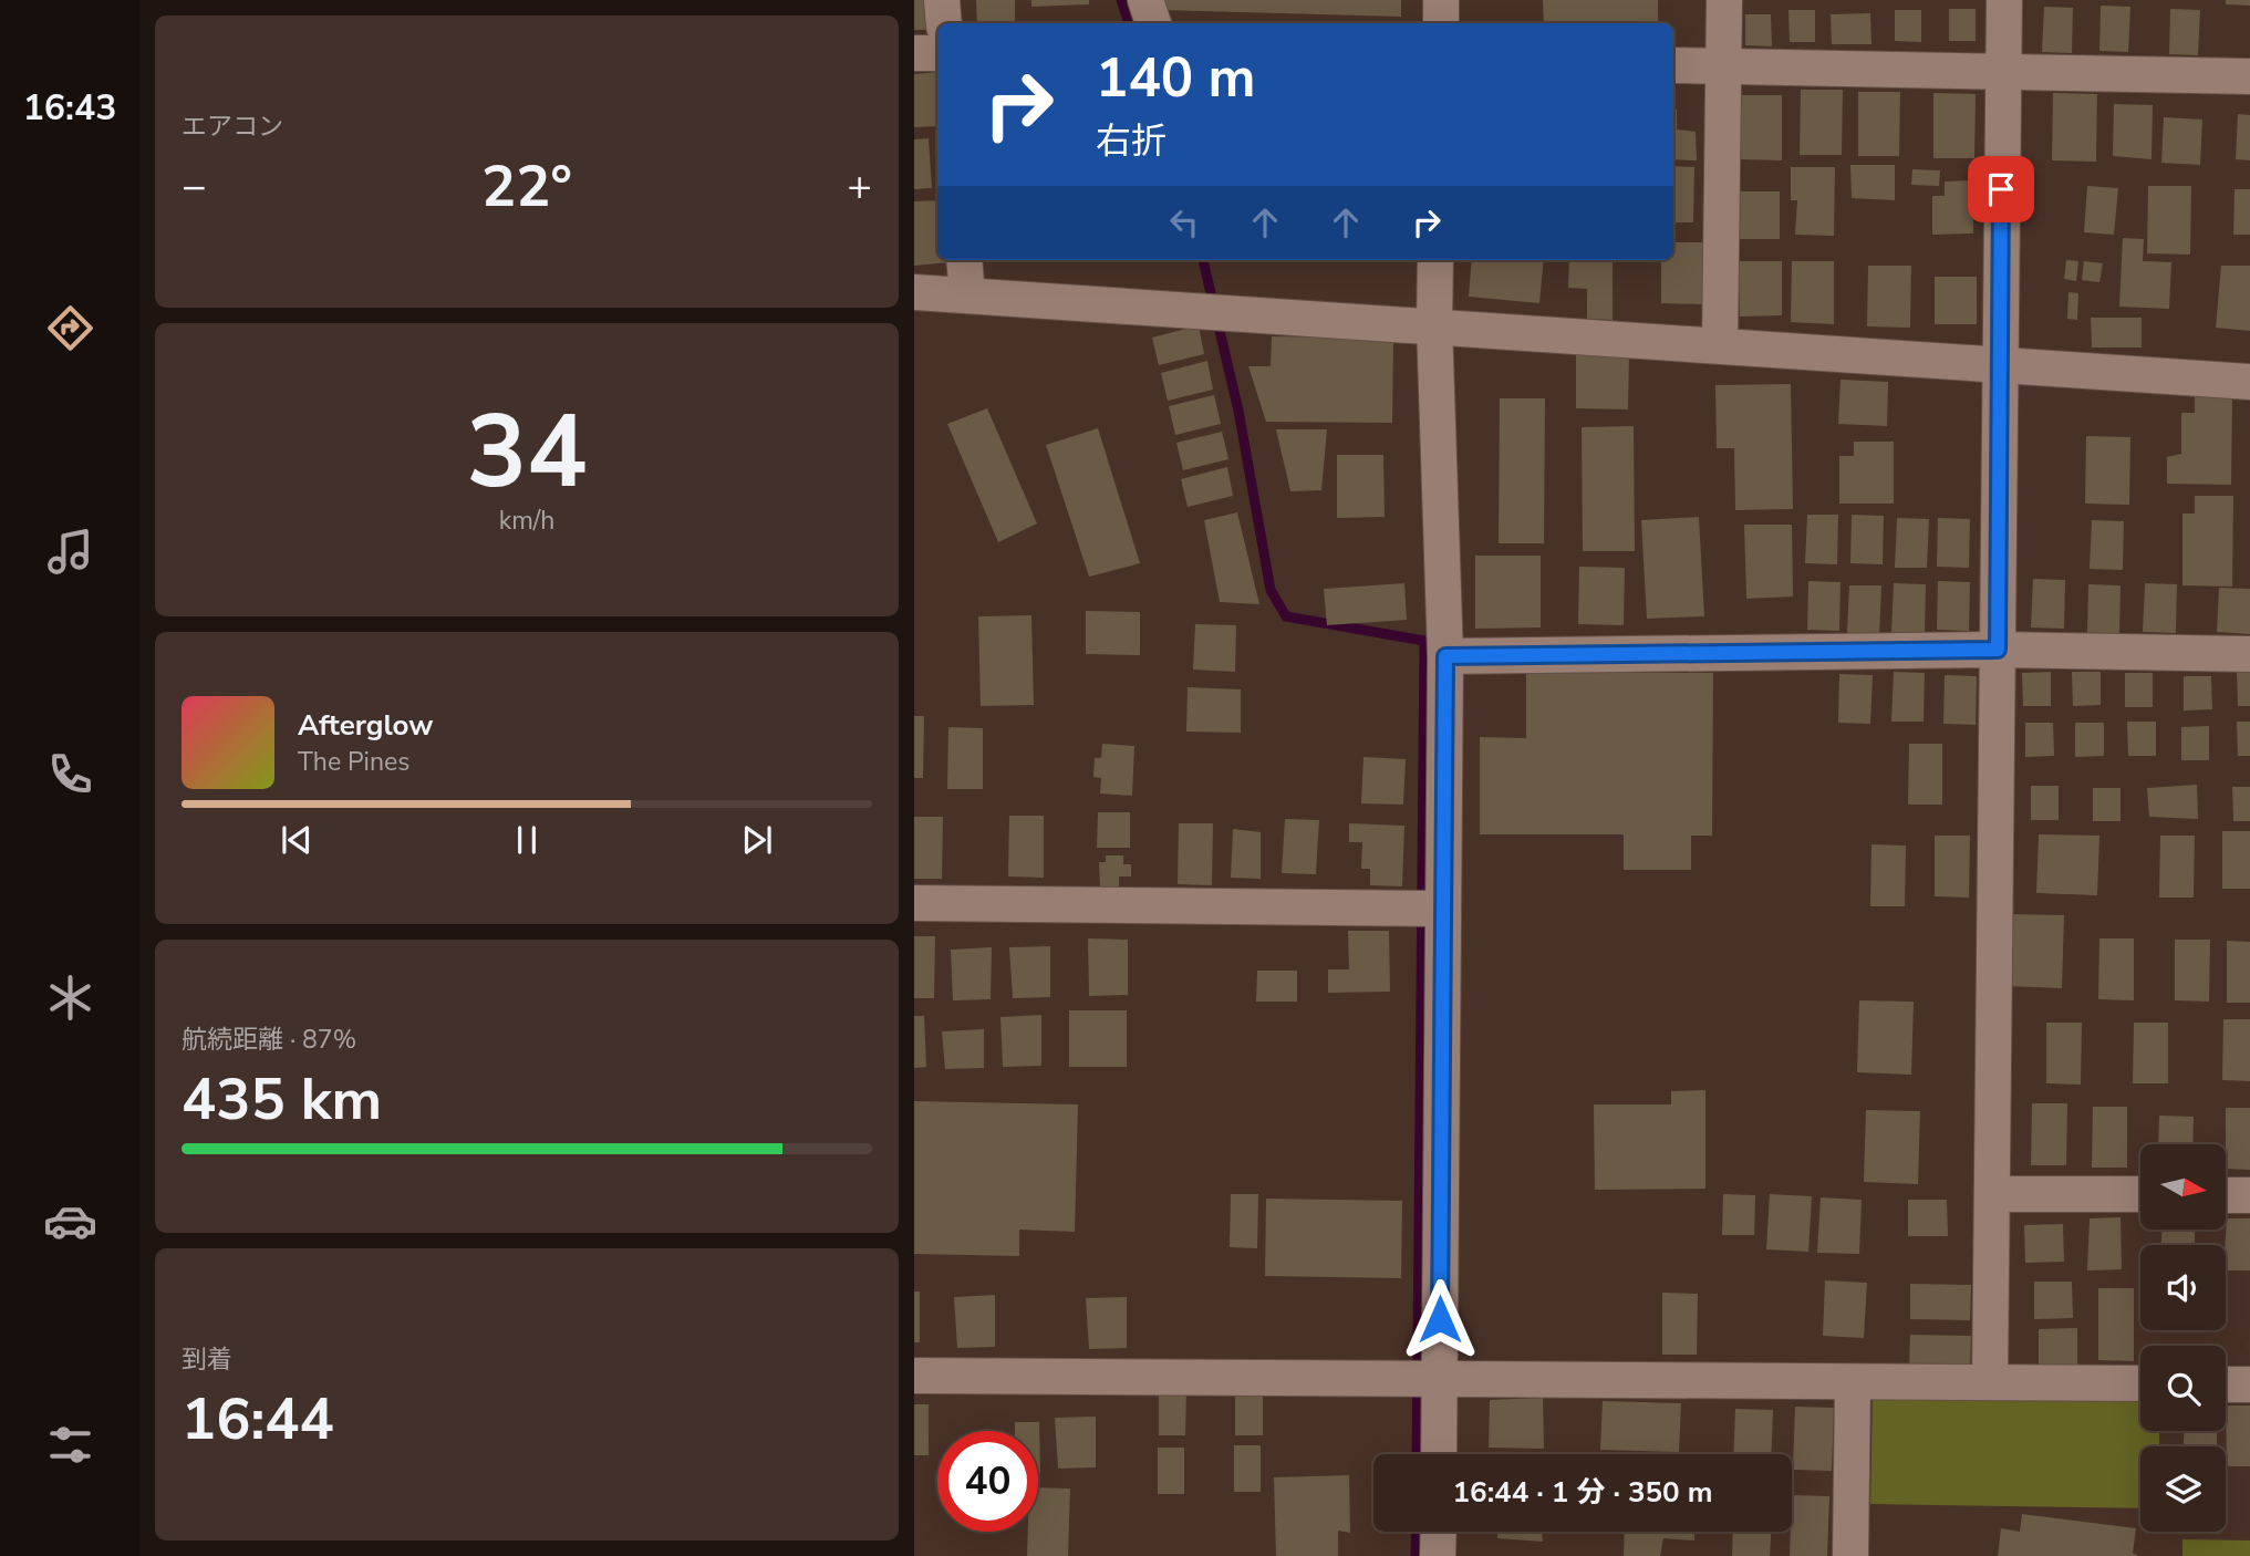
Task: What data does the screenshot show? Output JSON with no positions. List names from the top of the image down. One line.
{"north":"right","page":{"tabs":"16:43","tile":["エアコン",["34","km/h"],["航続距離 · 87%","435 km"],["到着","16:44"]],"turn":["140 m","右折"],"heat":["−","22°","+"],"song":["Afterglow","The Pines"],"limit":"40","trip":"16:44 · 1 分 · 350 m"}}
